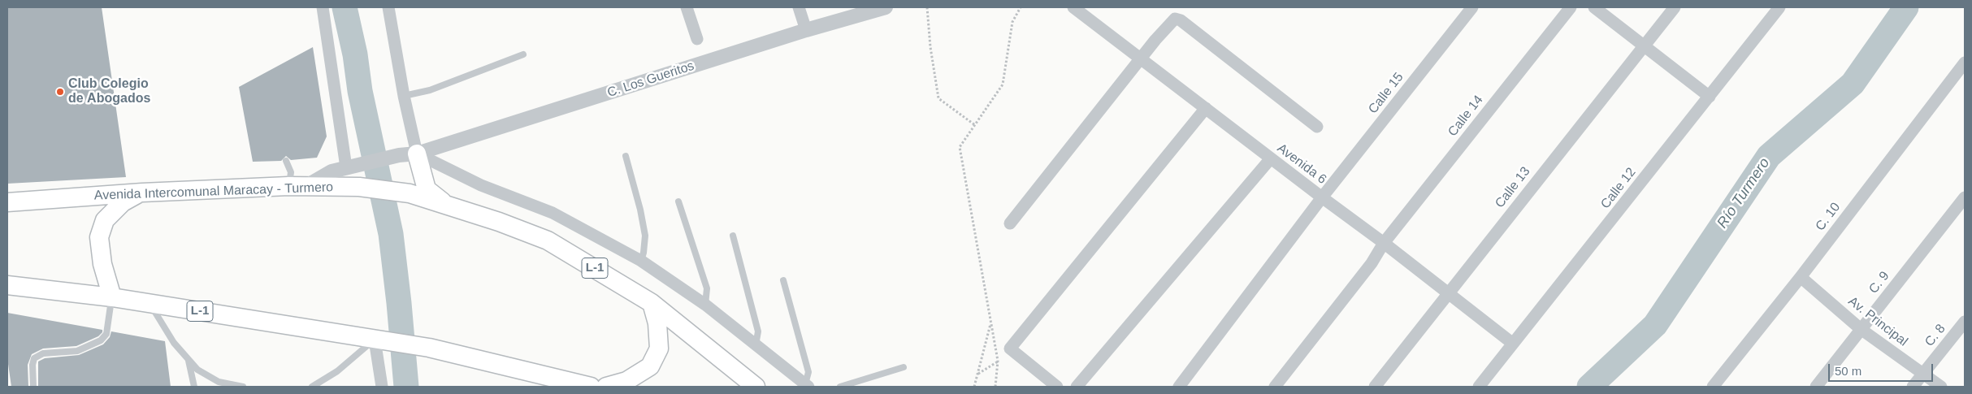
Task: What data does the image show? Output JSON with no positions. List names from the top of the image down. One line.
{"streets":{"main road":["Avenida Intercomunal Maracay - Turmero","L-1"],"street":["C. Los Gueritos","Calle 15","Calle 14","Avenida 6","Calle 13","Calle 12","C. 10","C. 9","Av. Principal","C. 8"]},"crossings":[["C. Los Gueritos","Avenida Intercomunal Maracay - Turmero"],["Calle 15","Avenida 6"],["Calle 14","Avenida 6"],["Avenida 6","Calle 13"],["Avenida 6","Calle 12"],["C. 10","Av. Principal"],["C. 9","Av. Principal"],["Av. Principal","C. 8"]],"water":["Río Turmero"],"places":["Club Colegio de Abogados"],"scale_bar":"50 m"}
